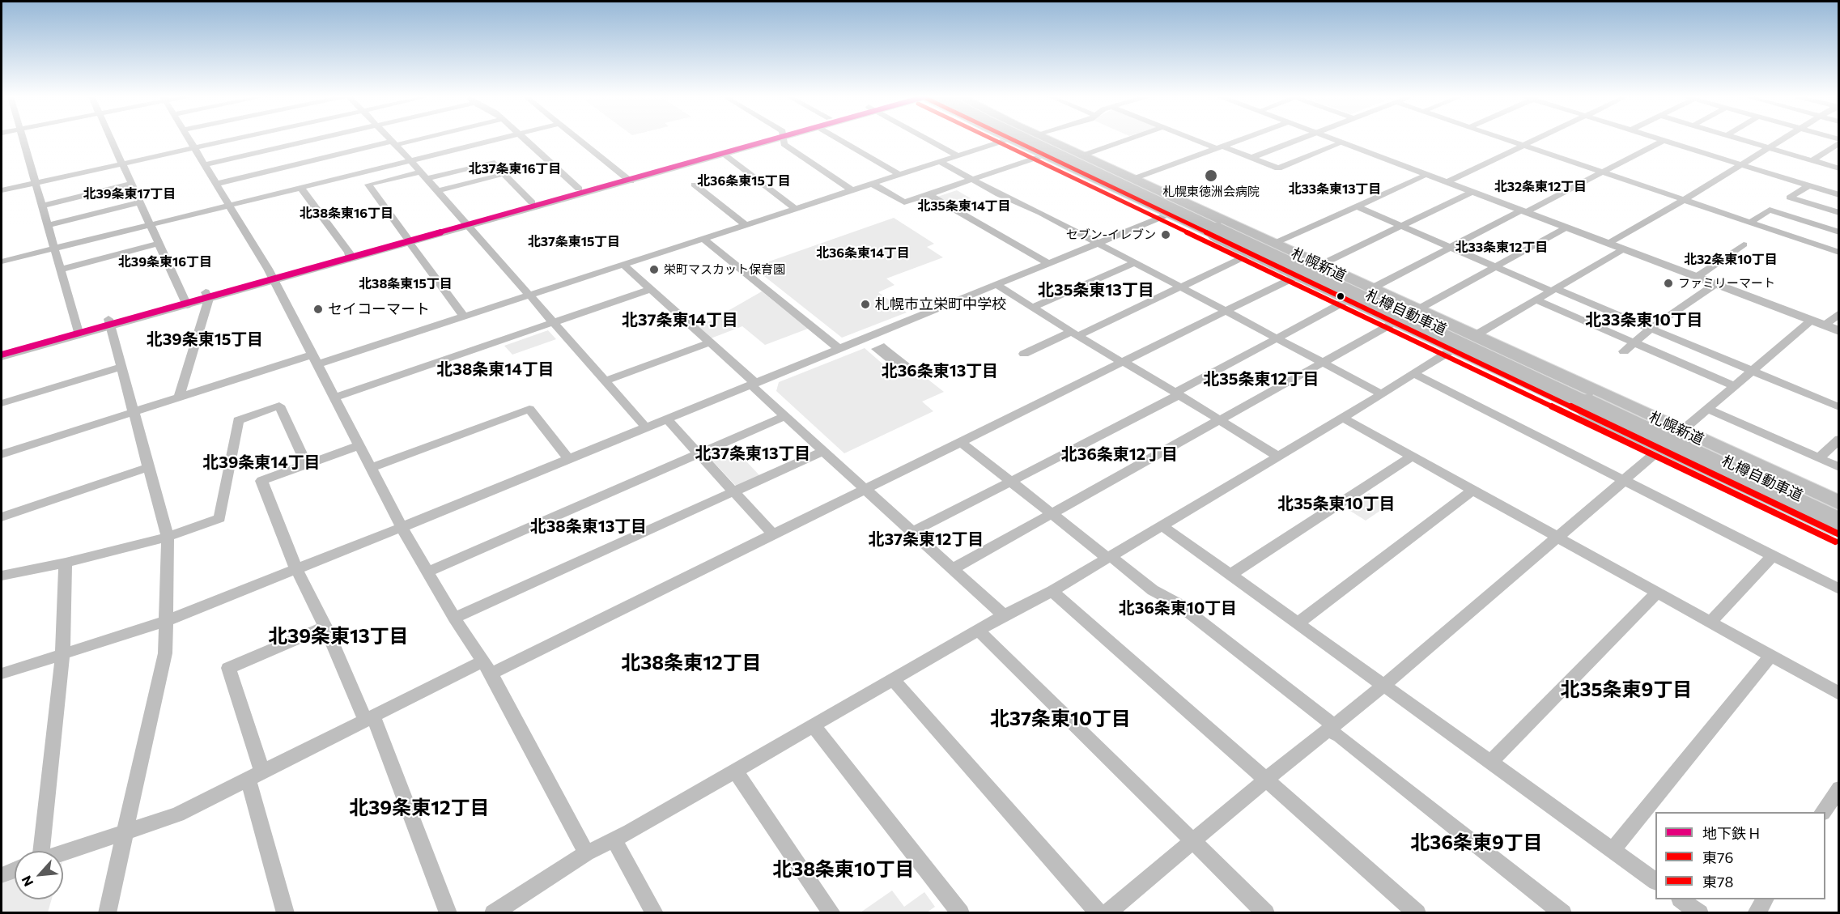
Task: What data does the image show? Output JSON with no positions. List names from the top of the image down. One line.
{"streets":{"highway":["札幌新道","札樽自動車道"]},"districts":["北37条東16丁目","北36条東15丁目","北32条東12丁目","北33条東13丁目","北39条東17丁目","北35条東14丁目","北38条東16丁目","北37条東15丁目","北33条東12丁目","北36条東14丁目","北32条東10丁目","北39条東16丁目","北38条東15丁目","北35条東13丁目","北37条東14丁目","北33条東10丁目","北39条東15丁目","北38条東14丁目","北36条東13丁目","北35条東12丁目","北37条東13丁目","北36条東12丁目","北39条東14丁目","北35条東10丁目","北38条東13丁目","北37条東12丁目","北36条東10丁目","北39条東13丁目","北38条東12丁目","北35条東9丁目","北37条東10丁目","北39条東12丁目","北36条東9丁目","北38条東10丁目"],"places":["札幌東徳洲会病院","セブン-イレブン","栄町マスカット保育園","ファミリーマート","札幌市立栄町中学校","セイコーマート"],"lines":["metro line H","transit line 東76","transit line 東78"],"legend":["地下鉄 H","東76","東78"],"north":"bottom left"}
